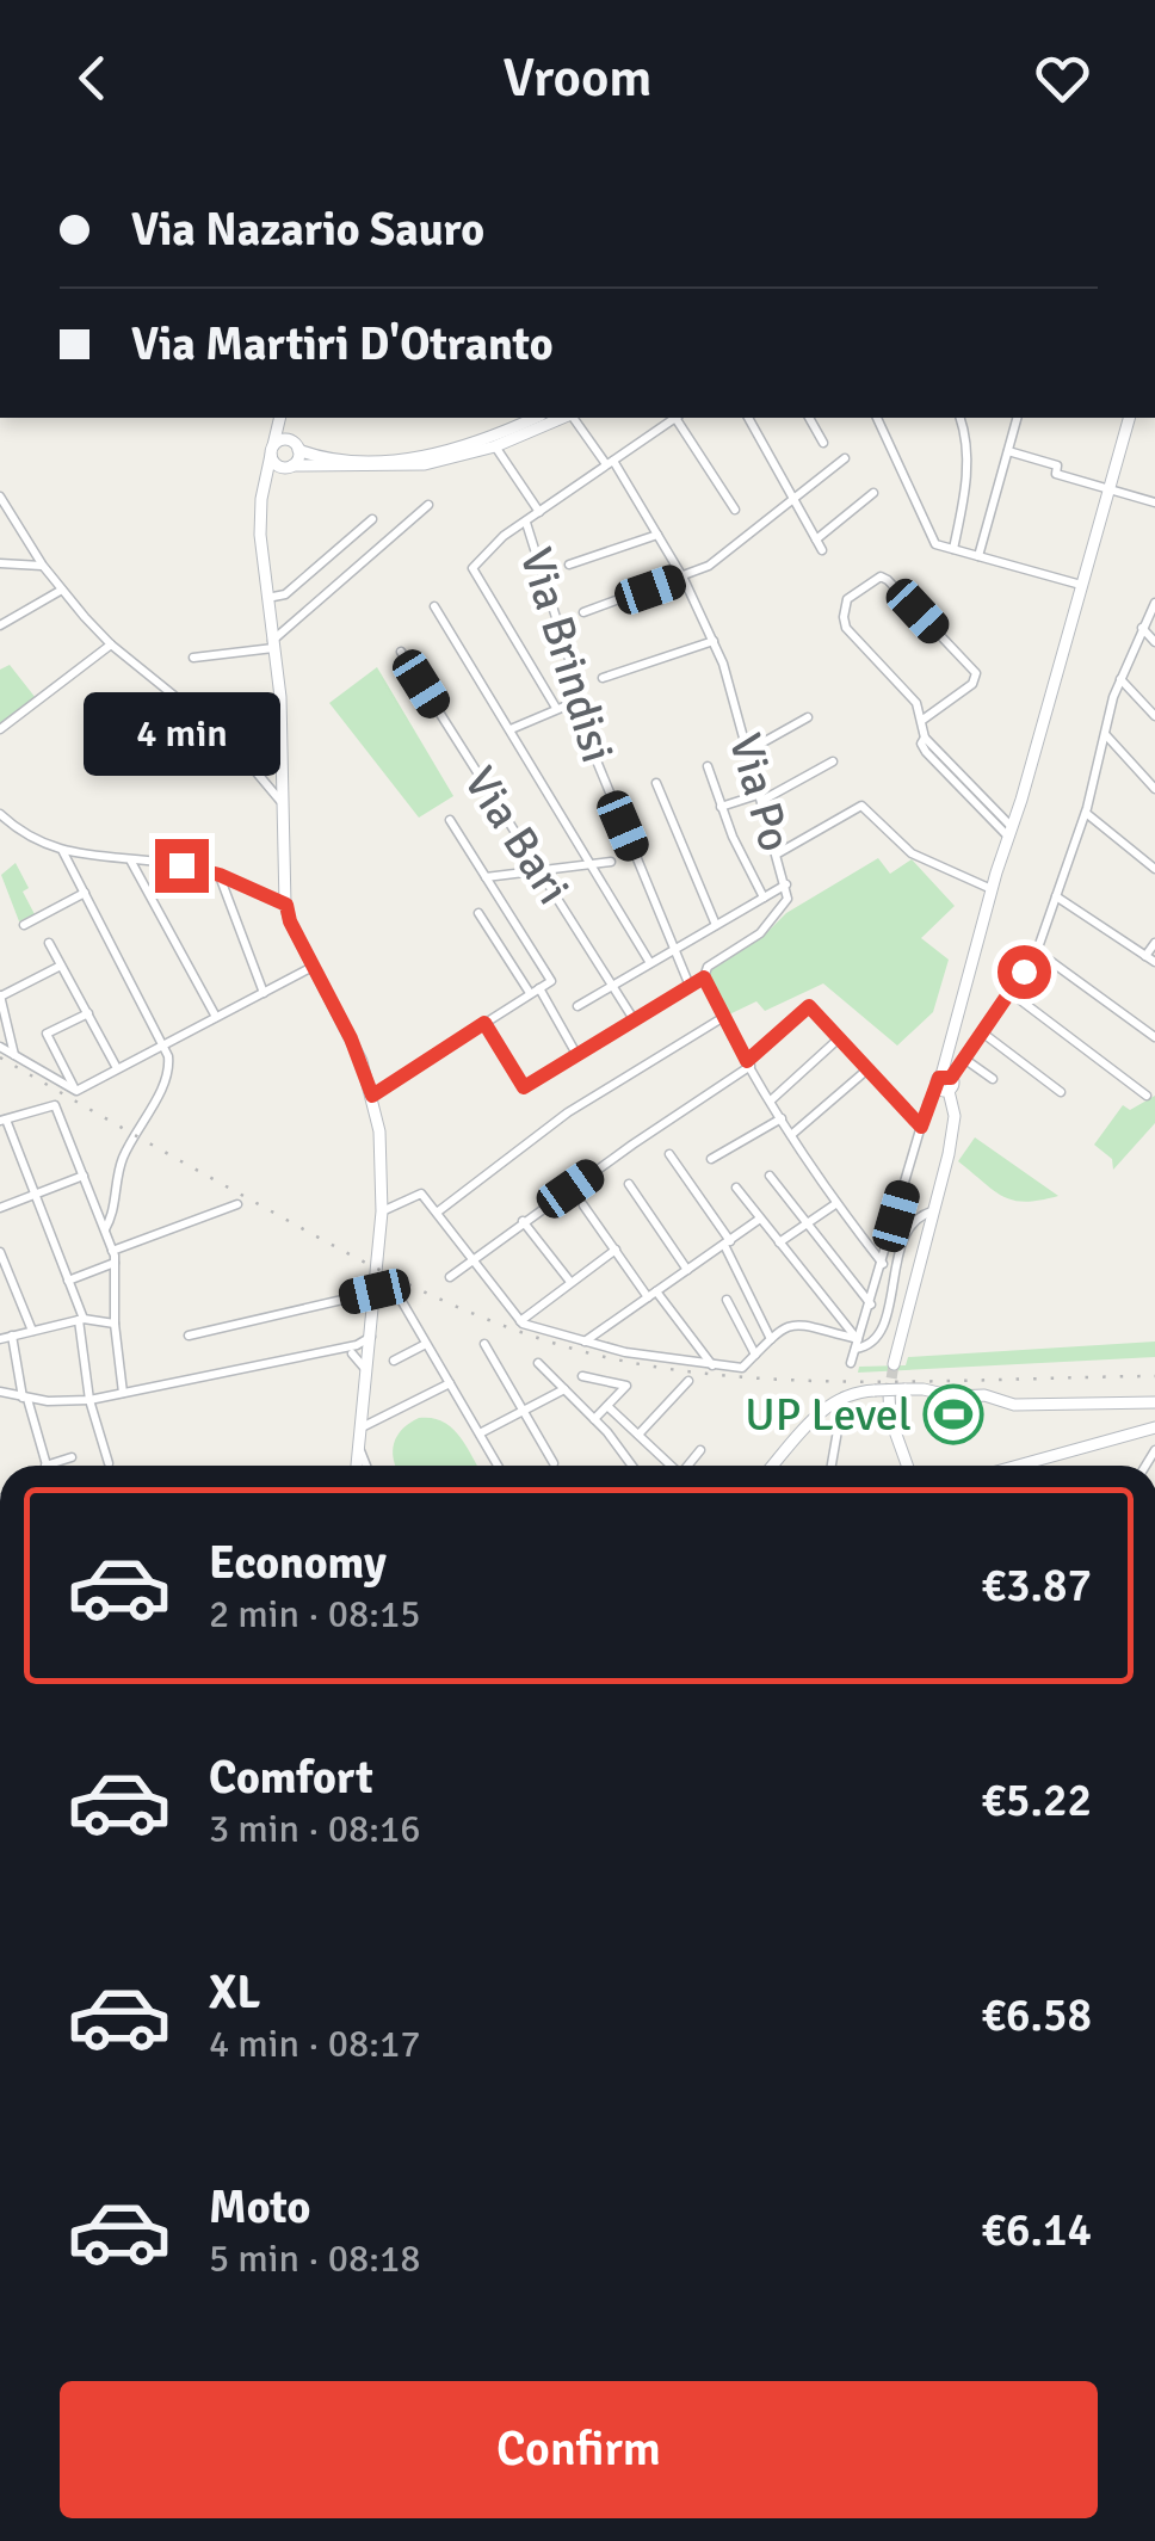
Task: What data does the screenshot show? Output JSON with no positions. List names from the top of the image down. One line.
{"streets":{"street":["Via Brindisi","Via Po","Via Bari"]},"crossings":[["Via Brindisi","Via Po"],["Via Po","Via Bari"]],"places":{"sports":["UP Level"]},"page":{"header":"Vroom","banner":["Via Nazario Sauro","Via Martiri D'Otranto"],"bubble":"4 min","list":[{"name":"Economy","note":"2 min · 08:15","value":"€3.87"},{"name":"Comfort","note":"3 min · 08:16","value":"€5.22"},{"name":"XL","note":"4 min · 08:17","value":"€6.58"},{"name":"Moto","note":"5 min · 08:18","value":"€6.14"}],"buttons":"Confirm"}}
